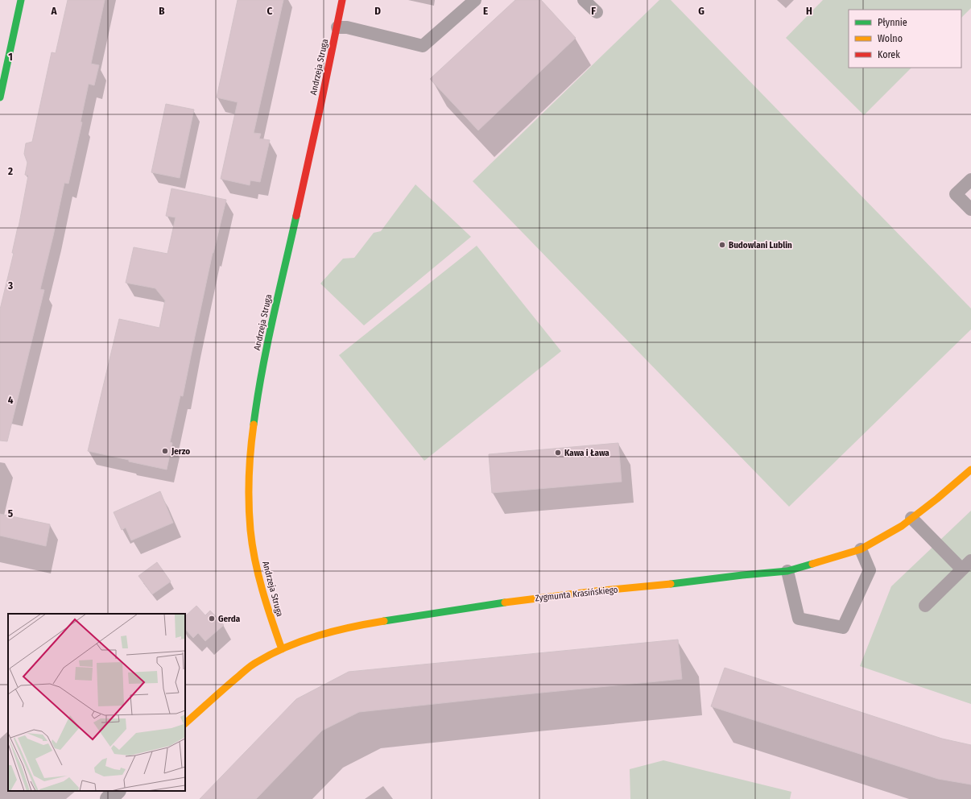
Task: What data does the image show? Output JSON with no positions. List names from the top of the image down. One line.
{"streets":{"street":["Andrzeja Struga","Zygmunta Krasińskiego"]},"crossings":[["Andrzeja Struga","Zygmunta Krasińskiego"]],"places":["Budowlani Lublin","Jerzo","Kawa i Ława","Gerda"],"legend":["Płynnie","Wolno","Korek"],"grid":{"columns":["A","B","C","D","E","F","G","H"],"rows":["1","2","3","4","5"]}}
